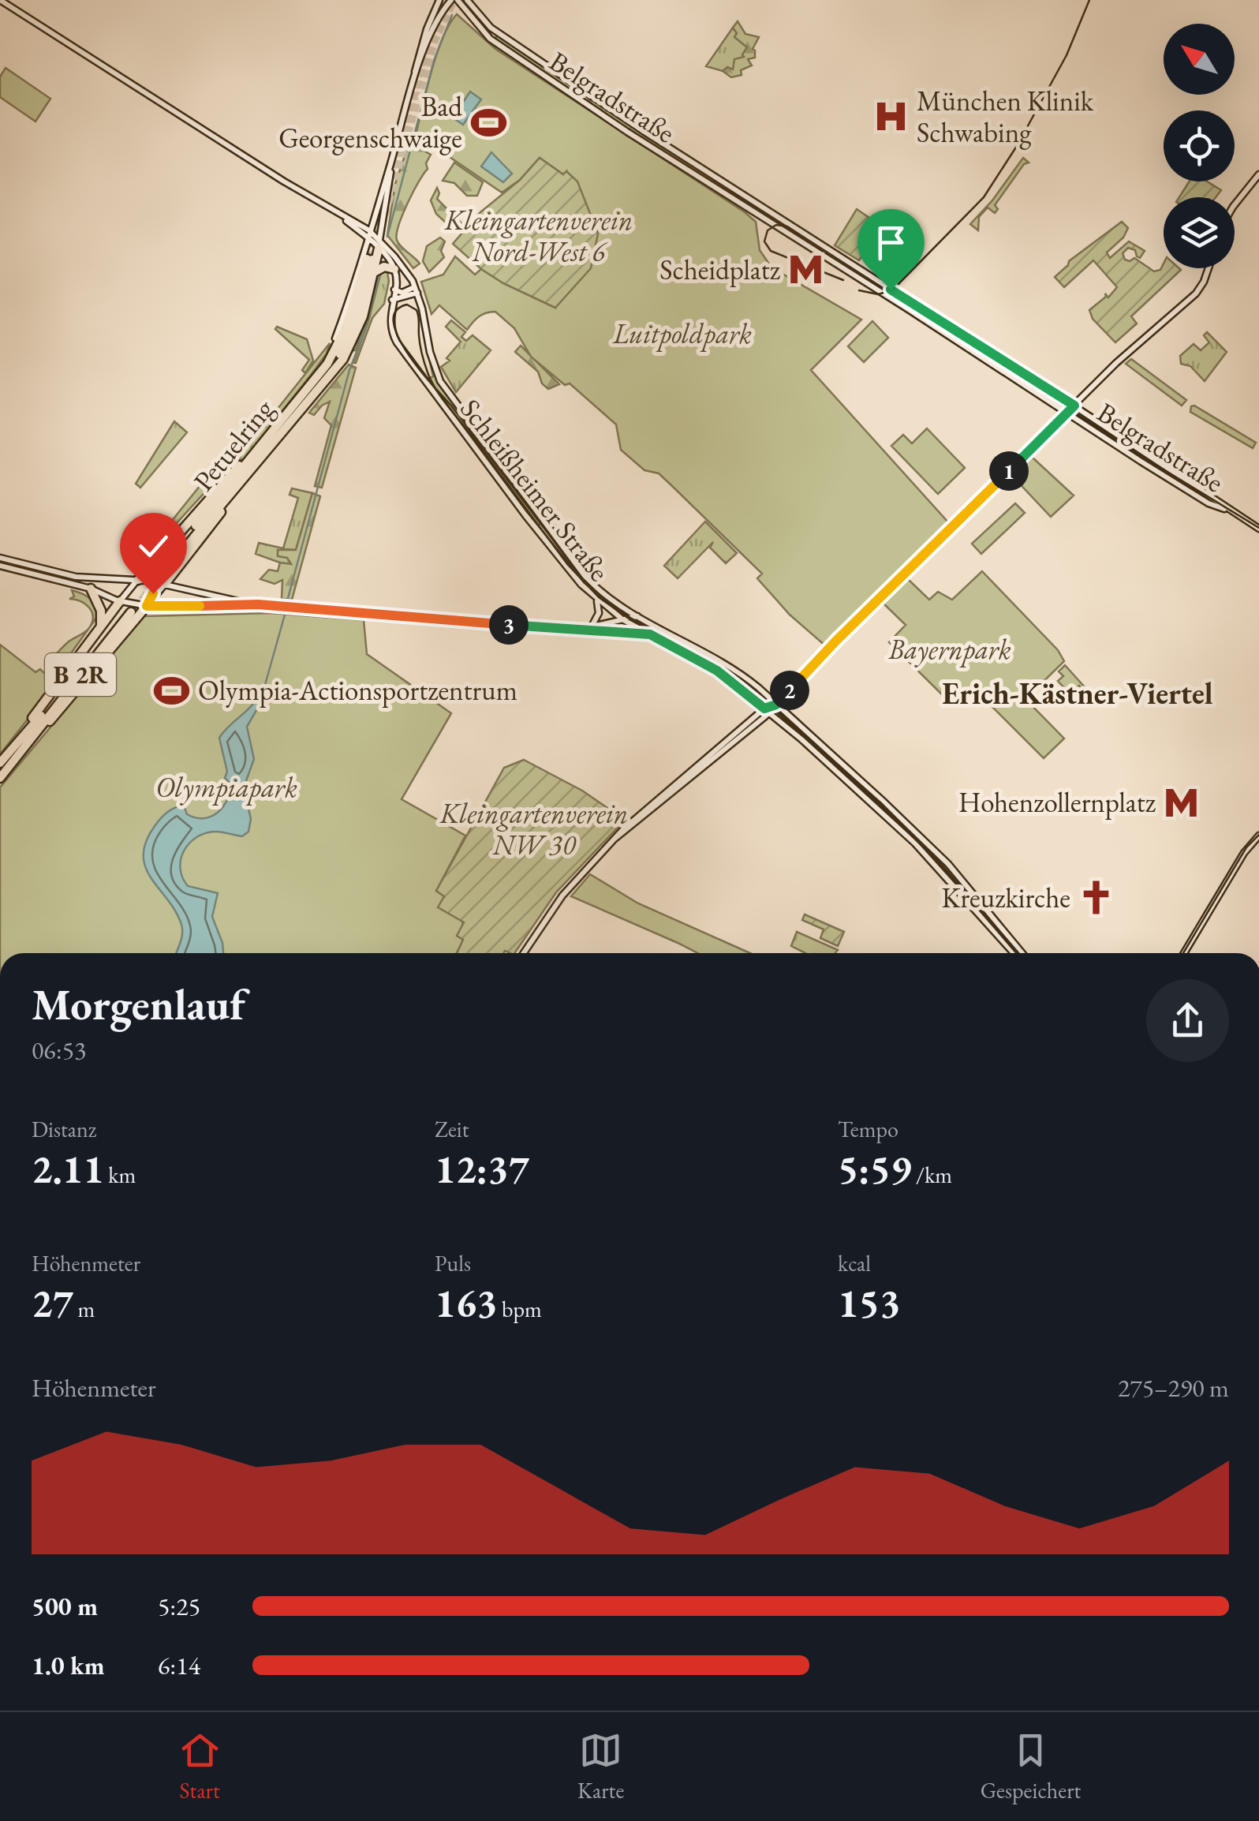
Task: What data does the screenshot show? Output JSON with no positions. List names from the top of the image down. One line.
{"streets":{"highway":["Petuelring","B 2R"],"main road":["Belgradstraße","Schleißheimer Straße"]},"districts":["Erich-Kästner-Viertel"],"parks":["Kleingartenverein Nord-West 6","Luitpoldpark","Bayernpark","Olympiapark","Kleingartenverein NW 30"],"places":{"hospital":["München Klinik Schwabing"],"sports":["Bad Georgenschwaige","Olympia-Actionsportzentrum"],"metro station":["Scheidplatz","Hohenzollernplatz"],"church":["Kreuzkirche"]},"north":"top left","page":{"pins":["1","3","2"],"heading":["Morgenlauf","06:53"],"stats":[["Distanz","2.11 km"],["Zeit","12:37"],["Tempo","5:59 /km"],["Höhenmeter","27 m"],["Puls","163 bpm"],["kcal","153"]],"chart":["Höhenmeter","275–290 m"],"list":[{"name":"500 m","note":"5:25"},{"name":"1.0 km","note":"6:14"}],"tabs":["Start","Karte","Gespeichert"]}}
